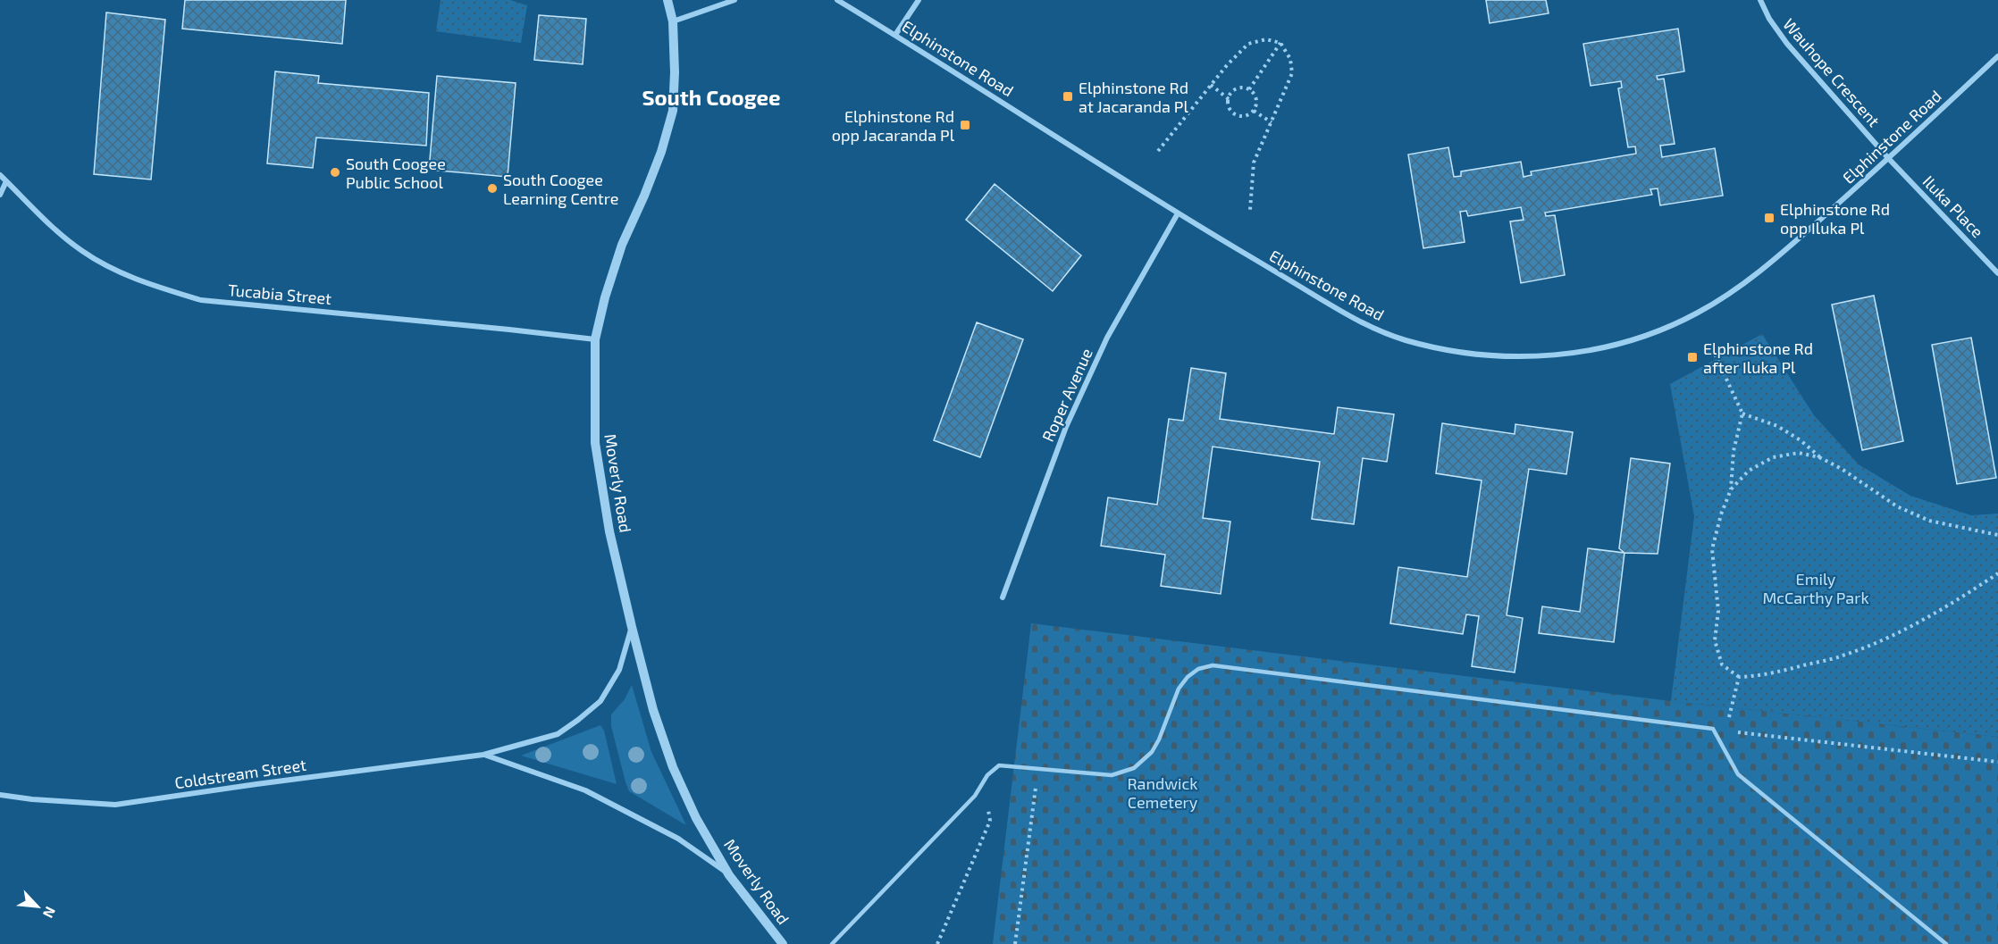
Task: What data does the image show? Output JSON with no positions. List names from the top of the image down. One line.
{"streets":{"street":["Elphinstone Road","Wauhope Crescent","Iluka Place","Tucabia Street","Roper Avenue","Moverly Road","Coldstream Street"]},"crossings":[["Elphinstone Road","Wauhope Crescent"],["Elphinstone Road","Iluka Place"],["Elphinstone Road","Roper Avenue"],["Wauhope Crescent","Iluka Place"],["Tucabia Street","Moverly Road"],["Moverly Road","Coldstream Street"]],"districts":["South Coogee"],"parks":["Emily McCarthy Park","Randwick Cemetery"],"places":{"transit":["Elphinstone Rd at Jacaranda Pl","Elphinstone Rd opp Jacaranda Pl","Elphinstone Rd opp Iluka Pl","Elphinstone Rd after Iluka Pl"],"other":["South Coogee Public School","South Coogee Learning Centre"]},"north":"bottom right"}
